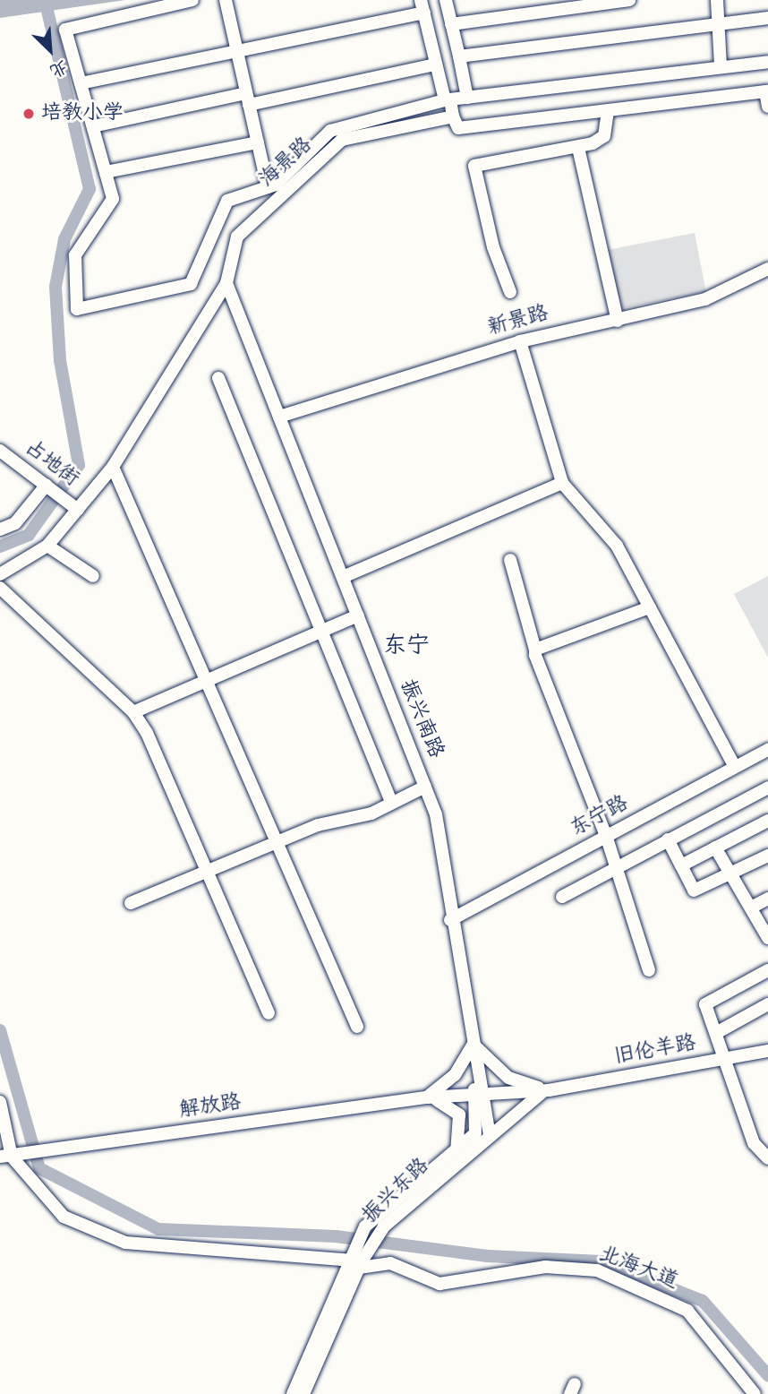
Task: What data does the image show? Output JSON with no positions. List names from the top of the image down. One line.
{"streets":{"street":["海景路","新景路","占地街","振兴南路","东宁路","旧伦羊路","解放路","振兴东路","北海大道"]},"crossings":[["海景路","占地街"],["海景路","振兴南路"],["新景路","振兴南路"],["振兴南路","东宁路"],["振兴南路","旧伦羊路"],["振兴南路","解放路"],["振兴南路","振兴东路"],["旧伦羊路","解放路"],["旧伦羊路","振兴东路"],["解放路","振兴东路"],["解放路","北海大道"],["振兴东路","北海大道"]],"districts":["东宁"],"places":["培教小学"],"north":"bottom right"}
